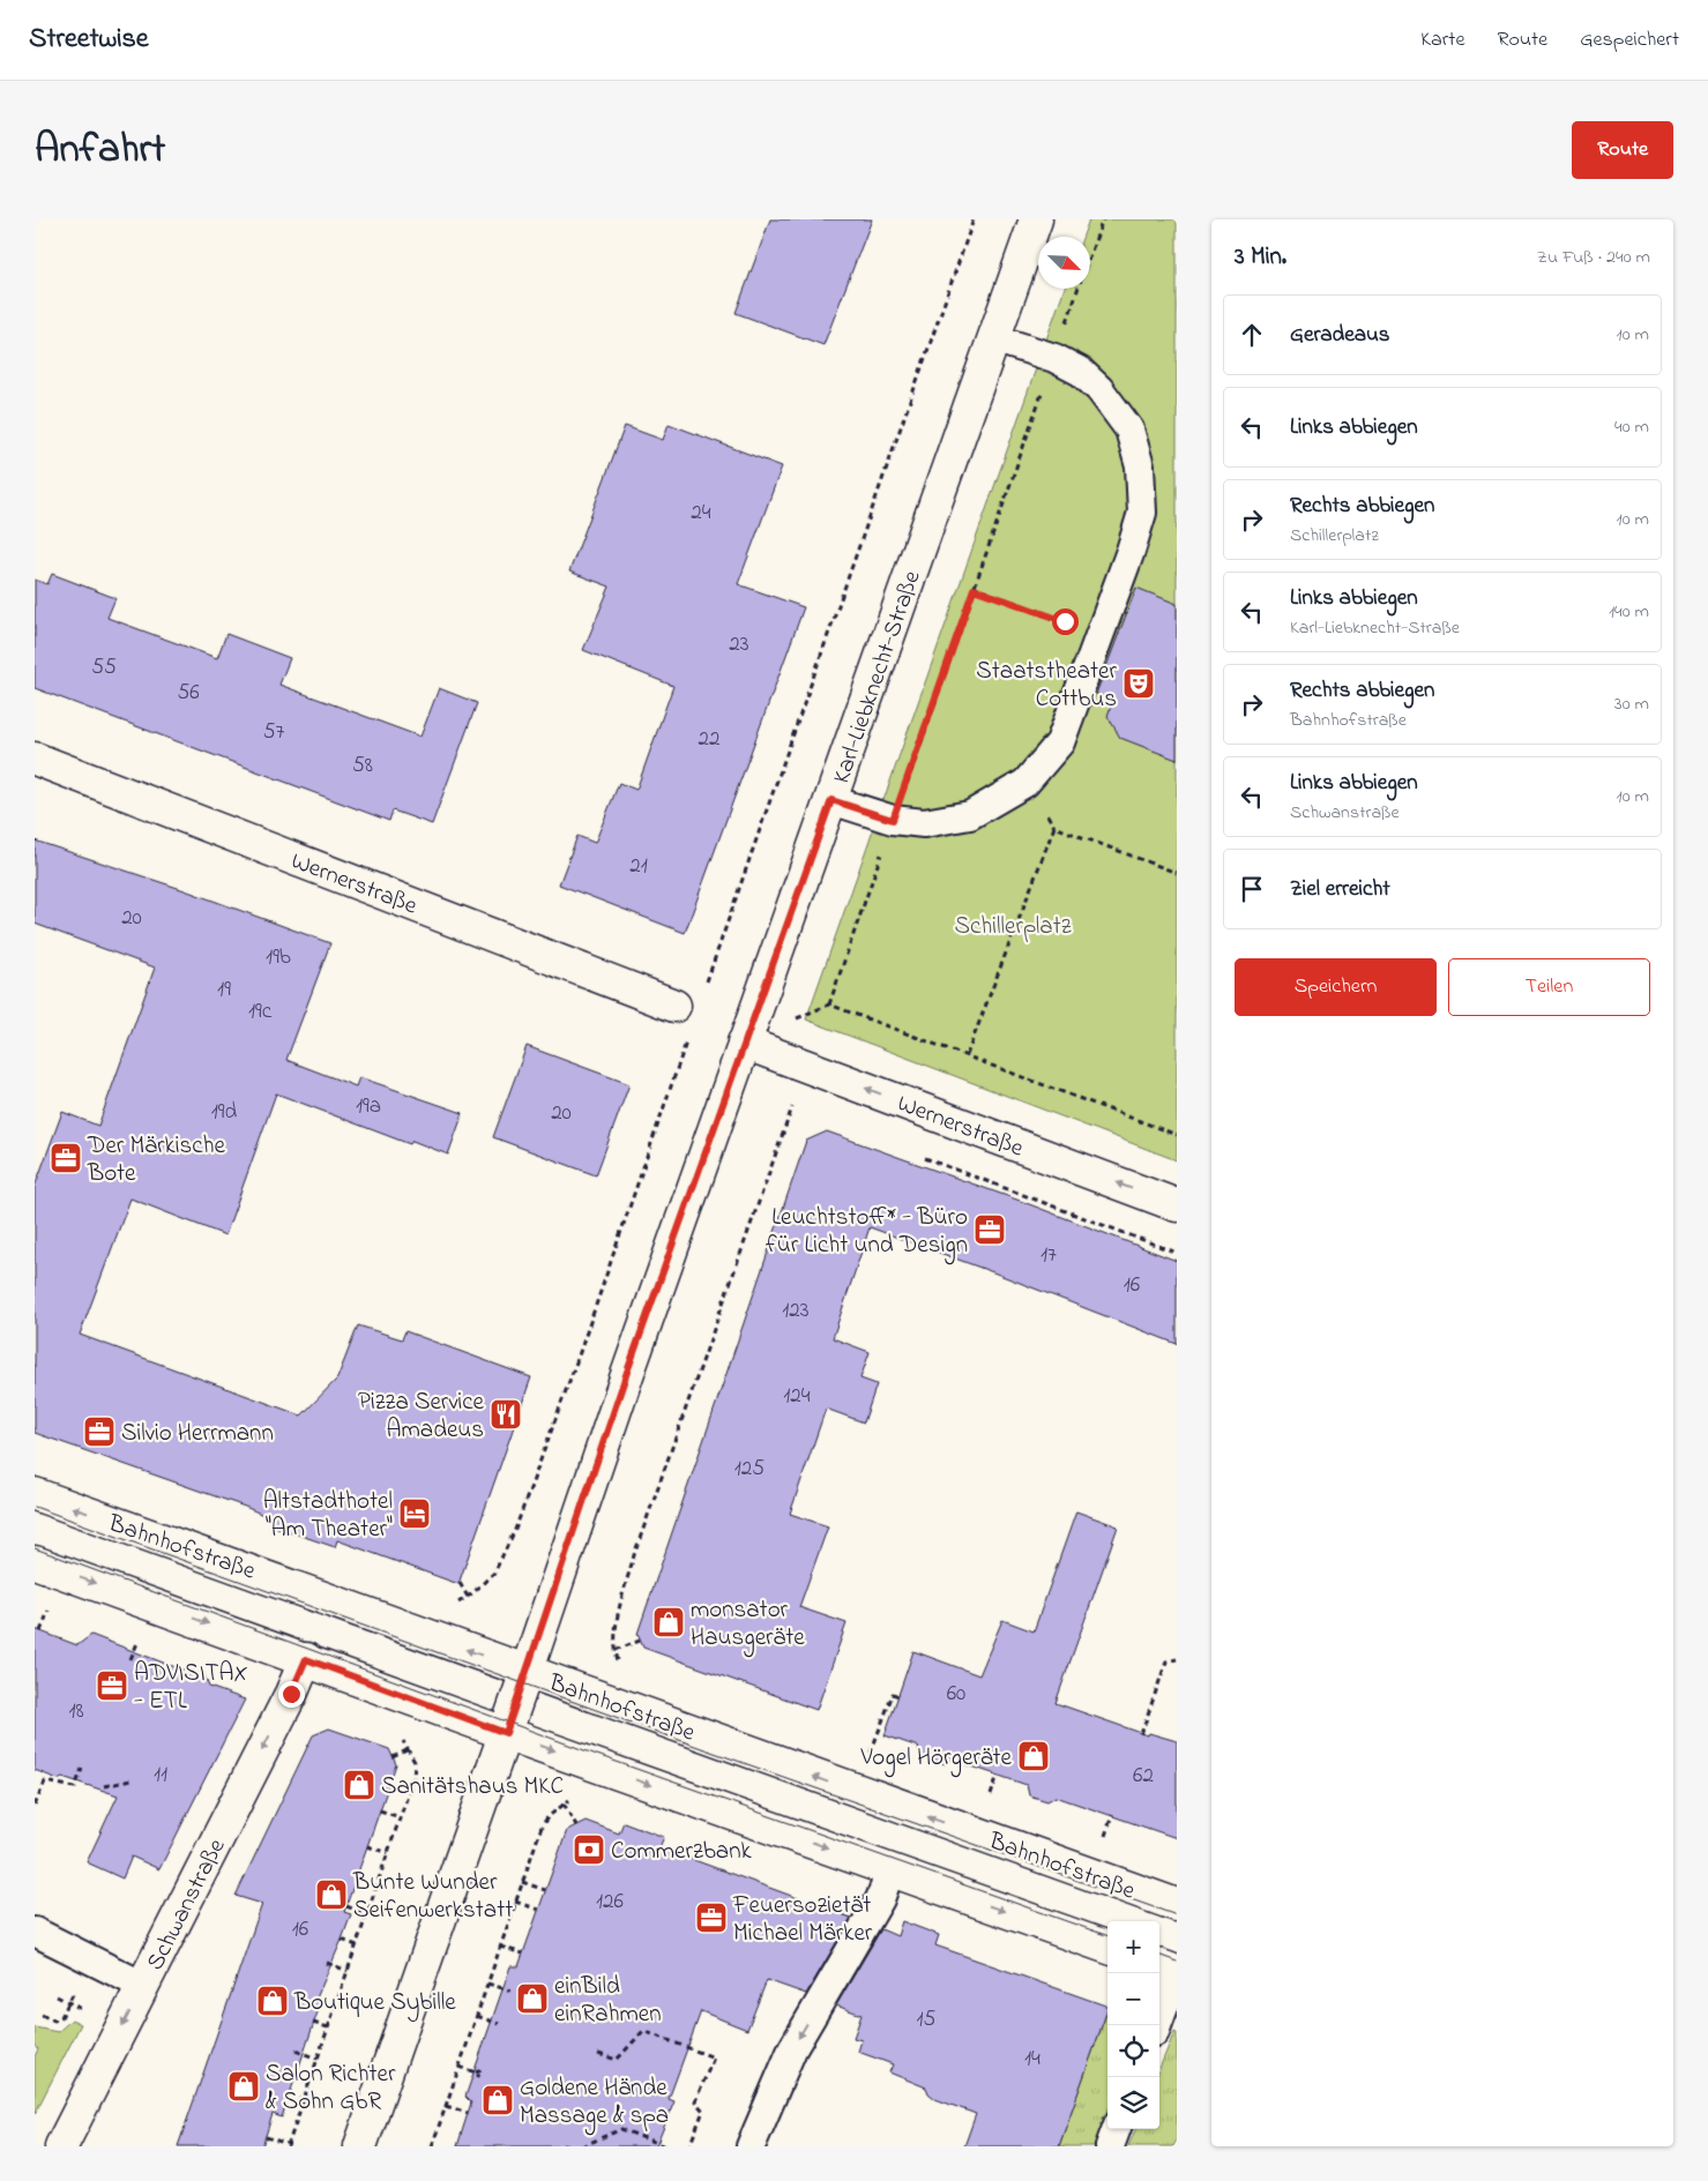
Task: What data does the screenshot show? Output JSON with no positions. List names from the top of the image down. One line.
{"streets":{"street":["Karl-Liebknecht-Straße","Wernerstraße","Bahnhofstraße","Schwanstraße"]},"crossings":[["Karl-Liebknecht-Straße","Wernerstraße"],["Karl-Liebknecht-Straße","Bahnhofstraße"]],"one_way":["Wernerstraße","Schwanstraße"],"parks":["Schillerplatz"],"places":{"theatre":["Staatstheater Cottbus"],"office":["Der Märkische Bote","Leuchtstoff* - Büro für Licht und Design","Silvio Herrmann","ADVISITAX - ETL","Feuersozietät Michael Märker"],"restaurant":["Pizza Service Amadeus"],"hotel":["Altstadthotel \"Am Theater\""],"shop":["monsator Hausgeräte","Vogel Hörgeräte","Sanitätshaus MKC","Bunte Wunder Seifenwerkstatt","einBild einRahmen","Boutique Sybille","Salon Richter & Sohn GbR","Goldene Hände Massage & spa"],"bank":["Commerzbank"]},"house_numbers":["24","23","55","56","57","22","58","21","20","19b","19","19c","19a","19d","20","17","16","123","124","125","60","18","11","62","126","16","15","14"],"north":"bottom right","page":{"header":"Streetwise","nav":["Karte","Route","Gespeichert"],"title":"Anfahrt","buttons":["Route",["Speichern","Teilen"]],"heading":["3 Min.","Zu Fuß · 240 m"],"list":[["Geradeaus","10 m"],["Links abbiegen","40 m"],["Rechts abbiegen","Schillerplatz","10 m"],["Links abbiegen","Karl-Liebknecht-Straße","140 m"],["Rechts abbiegen","Bahnhofstraße","30 m"],["Links abbiegen","Schwanstraße","10 m"],"Ziel erreicht"],"map_buttons":["+","−"]}}
